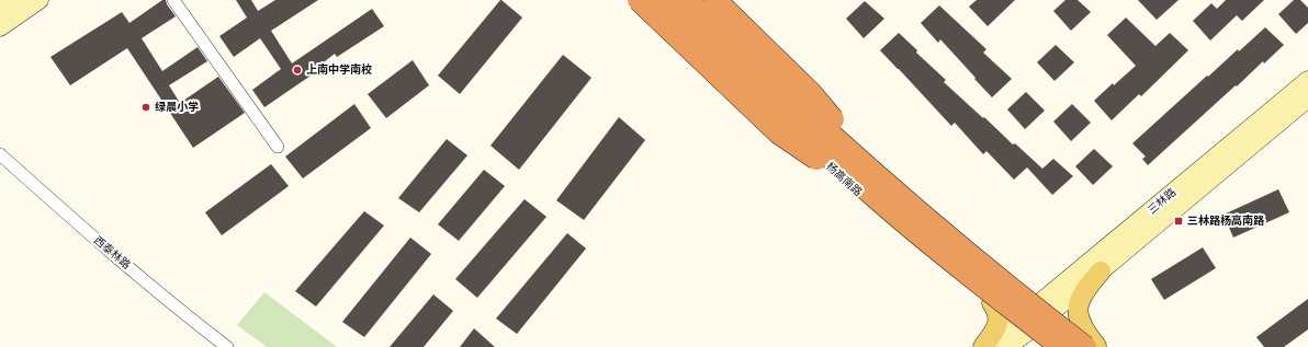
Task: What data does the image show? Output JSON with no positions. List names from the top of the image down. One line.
{"streets":{"highway":["杨高南路"],"main road":["三林路"],"street":["西泰林路"]},"crossings":[["杨高南路","三林路"]],"places":{"other":["上南中学南校","绿晨小学"],"transit":["三林路杨高南路"]}}
